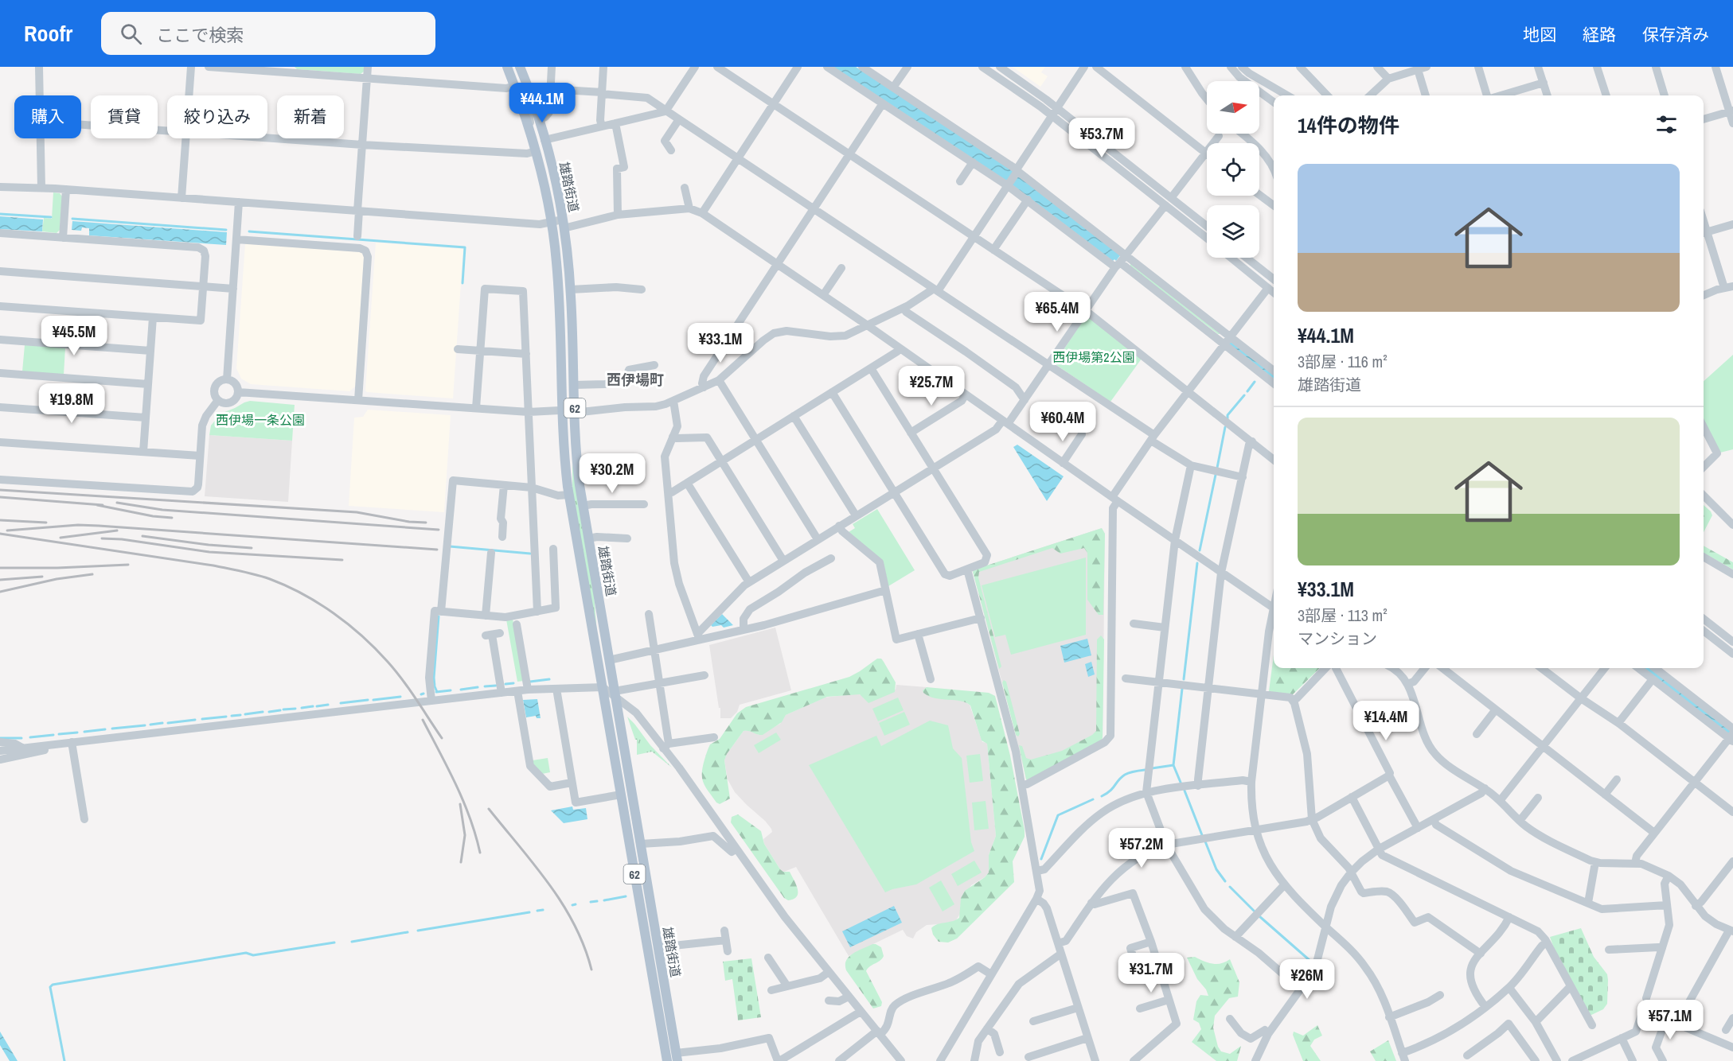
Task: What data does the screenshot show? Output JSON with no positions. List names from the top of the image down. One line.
{"streets":{"main road":["雄踏街道","62"]},"crossings":[["雄踏街道","62"]],"districts":["西伊場町"],"parks":["西伊場第2公園","西伊場一条公園"],"north":"right","page":{"header":"Roofr","search":"ここで検索","nav":["地図","経路","保存済み"],"price":["¥44.1M","¥53.7M","¥65.4M","¥45.5M","¥33.1M","¥25.7M","¥19.8M","¥60.4M","¥30.2M","¥14.4M","¥57.2M","¥31.7M","¥26M","¥57.1M"],"chip":["購入","賃貸","絞り込み","新着"],"heading":"14件の物件","list":[{"name":"¥44.1M","note":"3部屋 · 116 m² · 雄踏街道"},{"name":"¥33.1M","note":"3部屋 · 113 m² · マンション"}]}}
